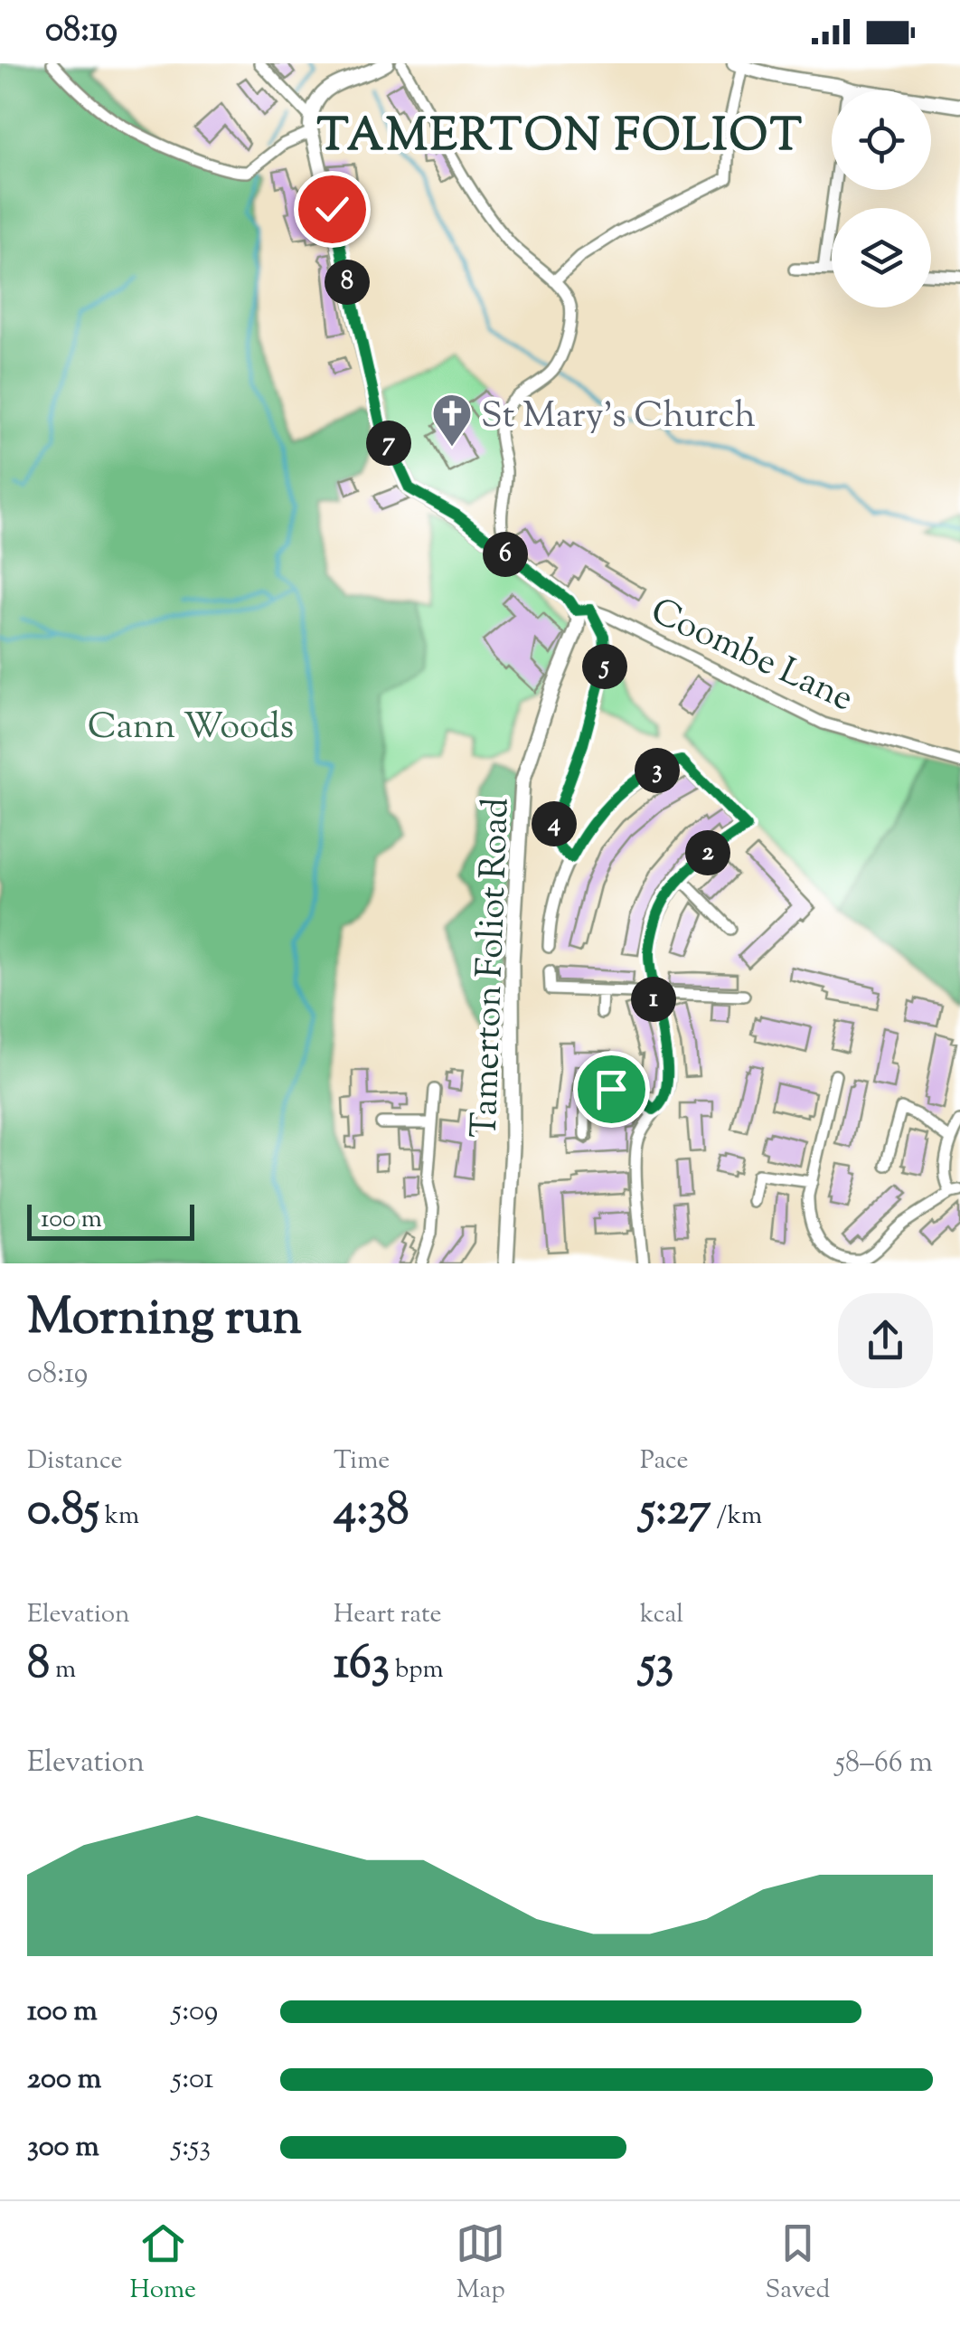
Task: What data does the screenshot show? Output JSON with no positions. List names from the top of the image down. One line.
{"streets":{"main road":["Tamerton Foliot Road"],"street":["Coombe Lane"]},"crossings":[["Coombe Lane","Tamerton Foliot Road"]],"districts":["TAMERTON FOLIOT"],"parks":["Cann Woods"],"places":{"church":["St Mary's Church"]},"scale_bar":"100 m","page":{"status":"08:19","pins":["8","7","6","5","3","4","2","1"],"scale":"100 m","heading":["Morning run","08:19"],"stats":[["Distance","0.85 km"],["Time","4:38"],["Pace","5:27 /km"],["Elevation","8 m"],["Heart rate","163 bpm"],["kcal","53"]],"chart":["Elevation","58–66 m"],"list":[{"name":"100 m","note":"5:09"},{"name":"200 m","note":"5:01"},{"name":"300 m","note":"5:53"}],"tabs":["Home","Map","Saved"]}}
